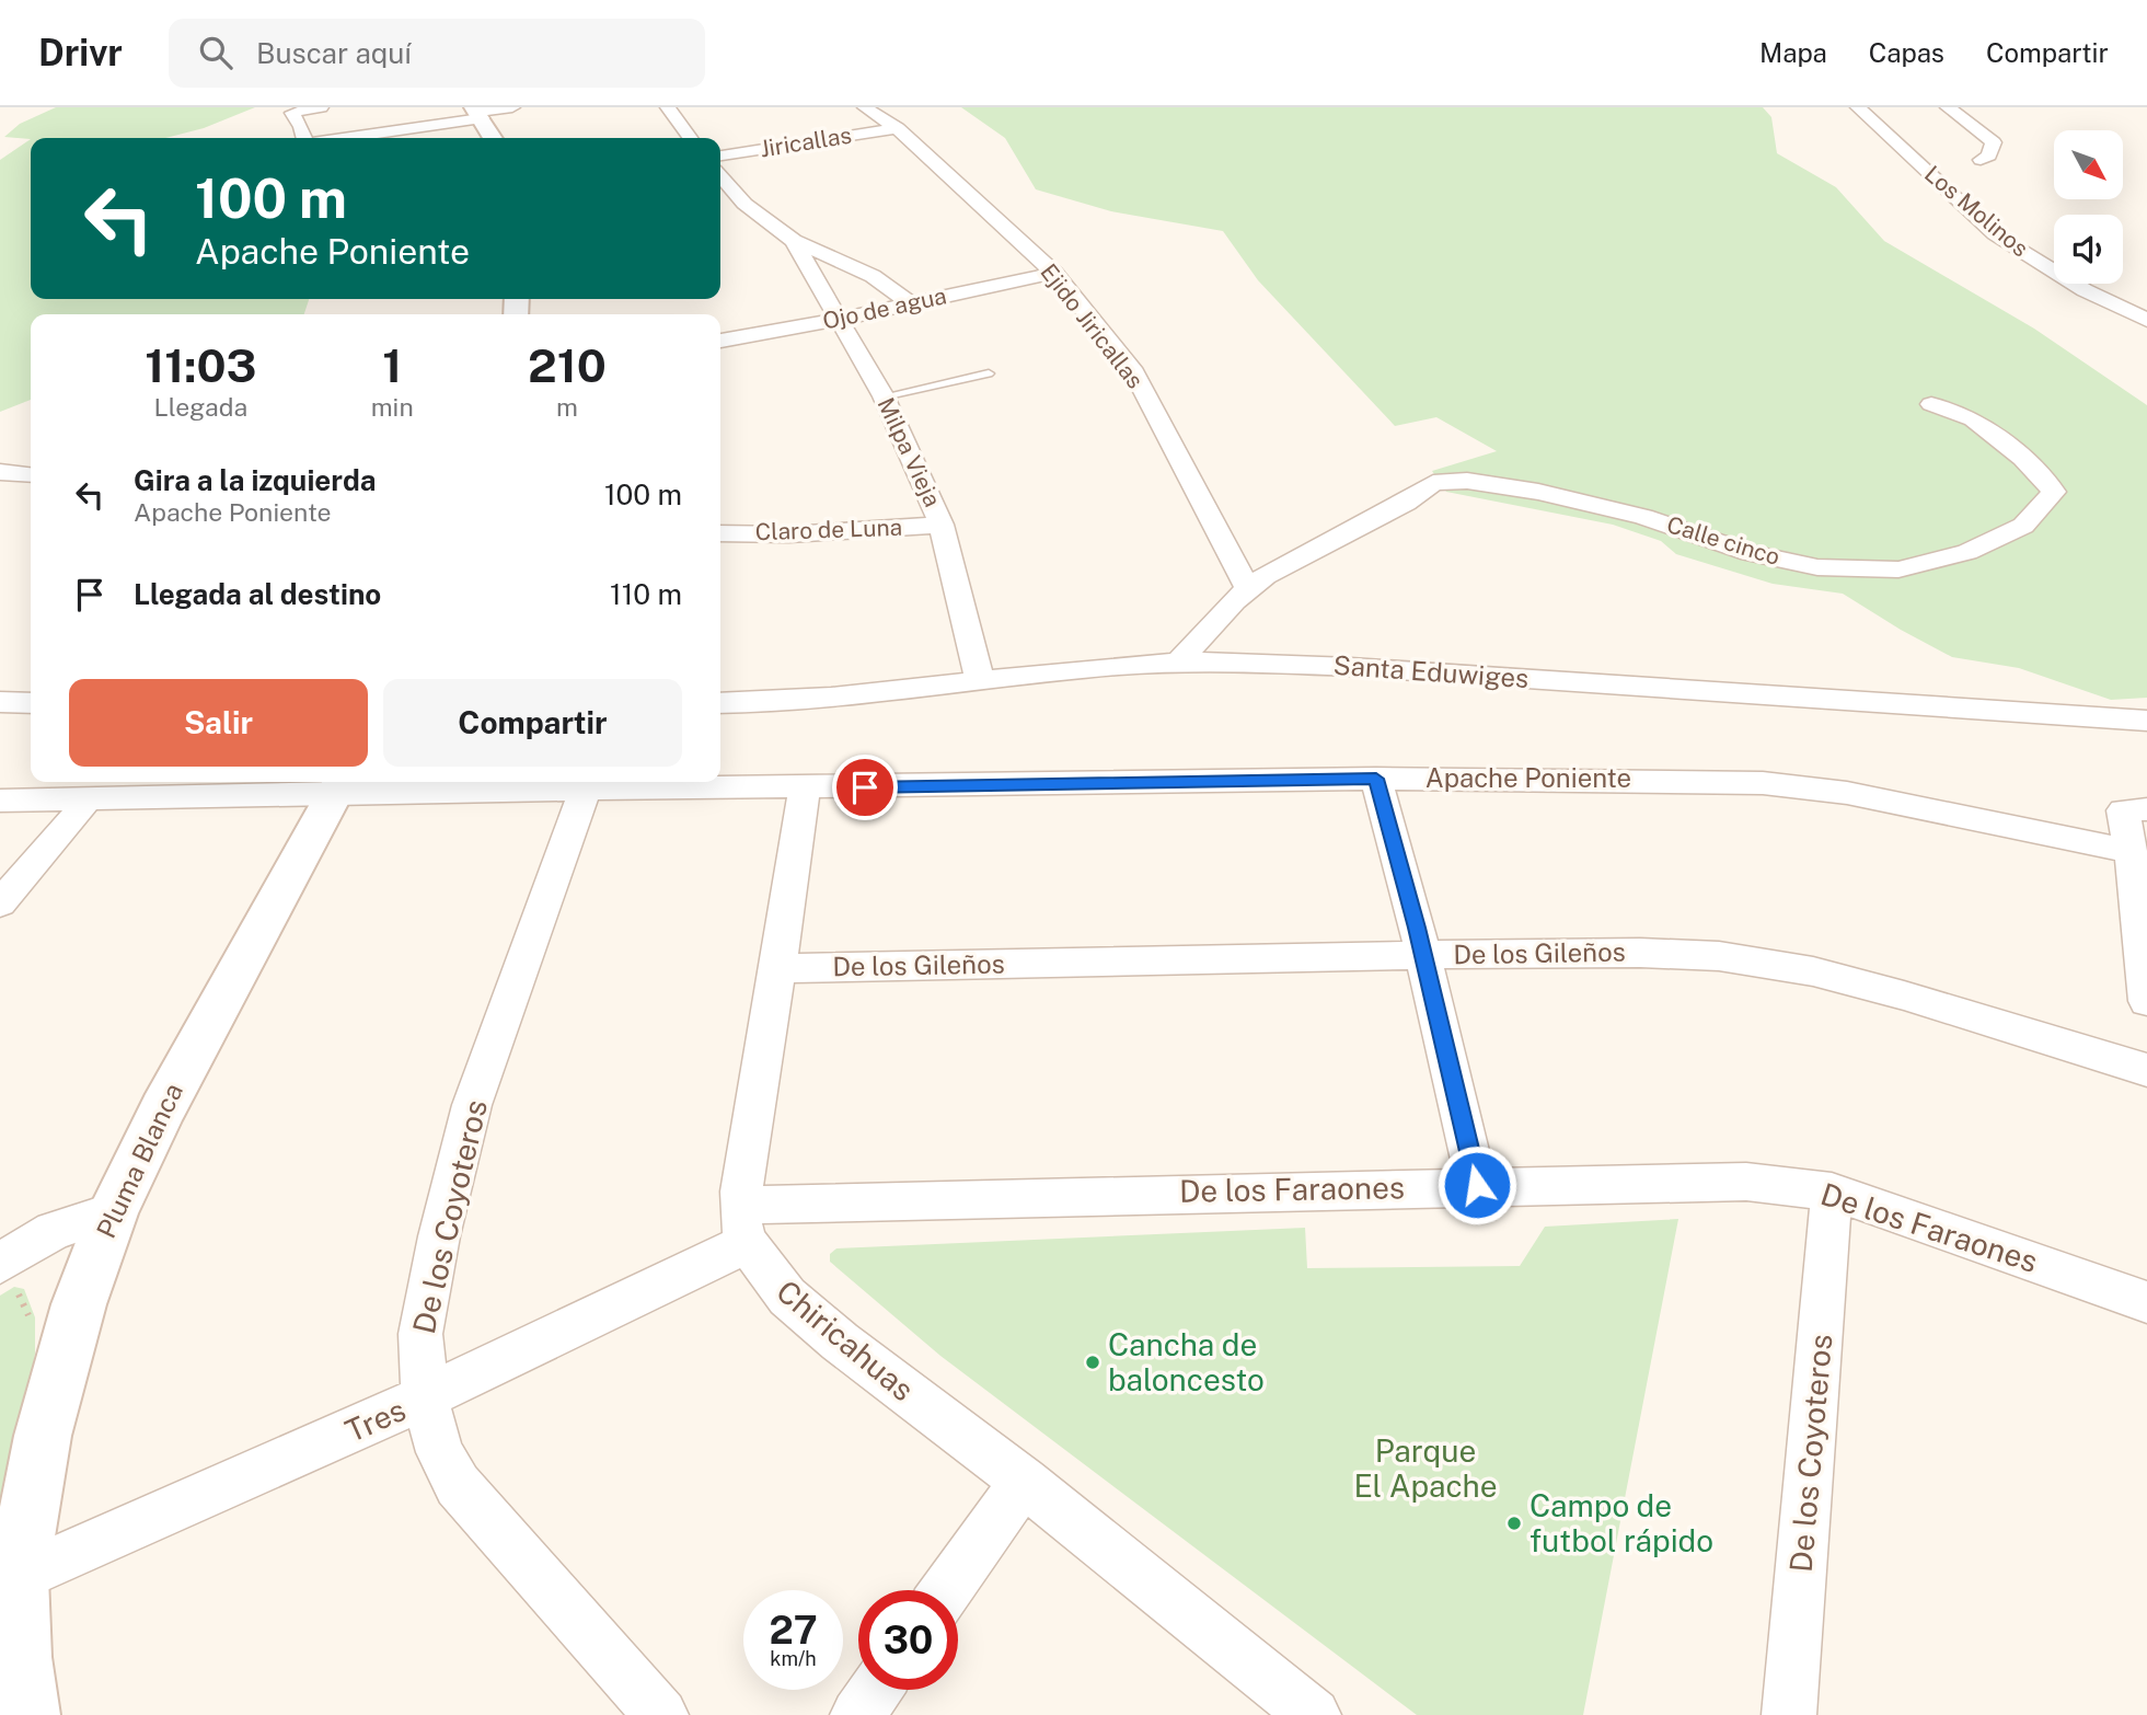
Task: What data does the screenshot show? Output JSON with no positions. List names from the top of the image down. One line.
{"streets":{"street":["Jiricallas","Los Molinos","Ojo de agua","Ejido Jiricallas","Milpa Vieja","Claro de Luna","Calle cinco","Santa Eduwiges","Apache Poniente","De los Gileños","Pluma Blanca","De los Faraones","De los Coyoteros","Chiricahuas","Tres"]},"crossings":[["Jiricallas","Ejido Jiricallas"],["Ojo de agua","Ejido Jiricallas"],["Ojo de agua","Milpa Vieja"],["Ejido Jiricallas","Calle cinco"],["Milpa Vieja","Claro de Luna"],["Milpa Vieja","Santa Eduwiges"],["Apache Poniente","Pluma Blanca"],["Apache Poniente","De los Coyoteros"],["Pluma Blanca","Tres"],["De los Faraones","De los Coyoteros"],["De los Faraones","Chiricahuas"],["De los Faraones","Tres"],["De los Coyoteros","Tres"],["Chiricahuas","Tres"]],"parks":["Parque El Apache"],"places":["Cancha de baloncesto","Campo de futbol rápido"],"north":"bottom right","page":{"header":"Drivr","search":"Buscar aquí","nav":["Mapa","Capas","Compartir"],"turn":["100 m","Apache Poniente"],"eta":["11:03","Llegada","1","min","210","m"],"list":[{"name":"Gira a la izquierda","note":"Apache Poniente","value":"100 m"},{"name":"Llegada al destino","value":"110 m"}],"buttons":["Salir","Compartir"],"speed":"27 km/h","limit":"30"}}
